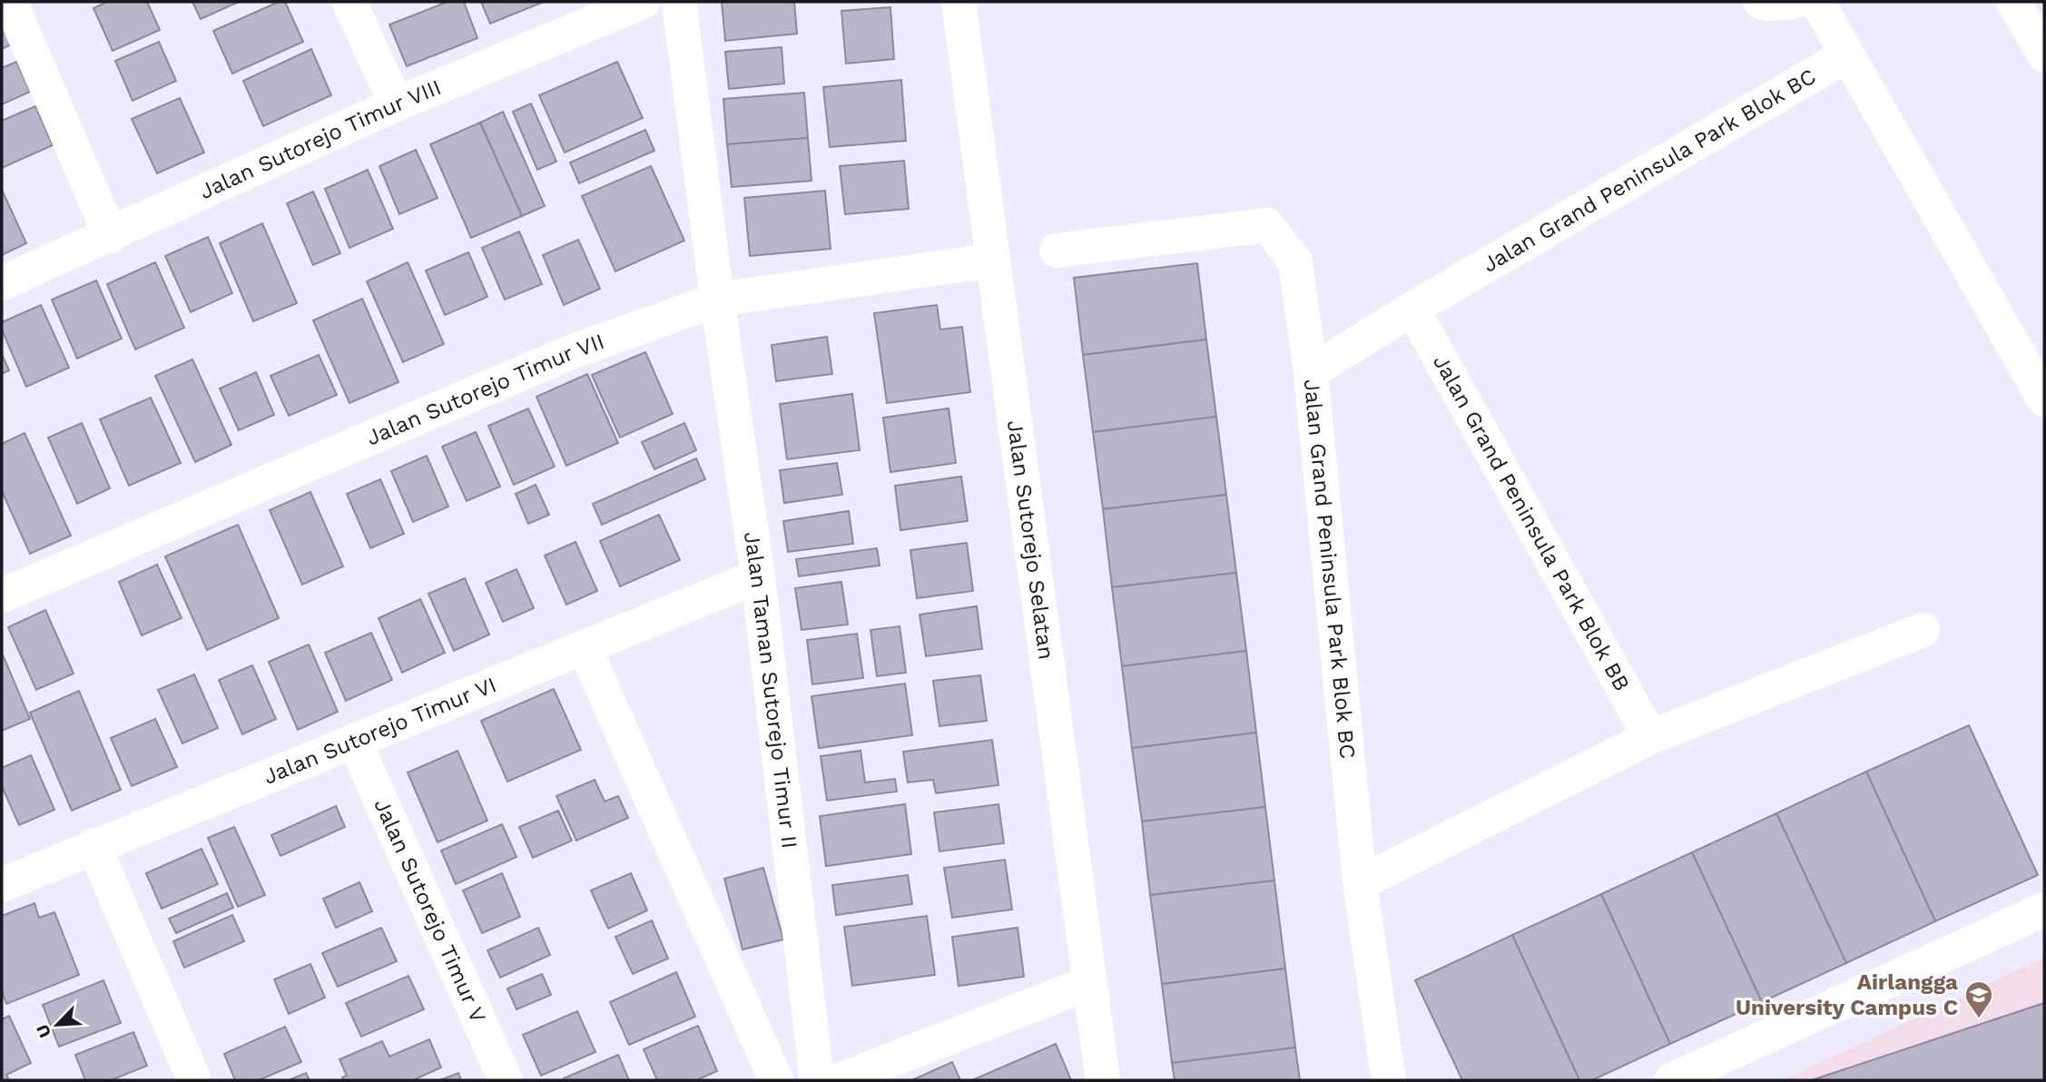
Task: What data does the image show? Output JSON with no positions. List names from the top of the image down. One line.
{"streets":{"street":["Jalan Sutorejo Timur VIII","Jalan Grand Peninsula Park Blok BC","Jalan Sutorejo Timur VII","Jalan Grand Peninsula Park Blok BB","Jalan Sutorejo Selatan","Jalan Taman Sutorejo Timur II","Jalan Sutorejo Timur VI","Jalan Sutorejo Timur V"]},"crossings":[["Jalan Grand Peninsula Park Blok BC","Jalan Grand Peninsula Park Blok BB"],["Jalan Sutorejo Timur VII","Jalan Sutorejo Selatan"],["Jalan Sutorejo Timur VII","Jalan Taman Sutorejo Timur II"],["Jalan Taman Sutorejo Timur II","Jalan Sutorejo Timur VI"],["Jalan Sutorejo Timur VI","Jalan Sutorejo Timur V"]],"places":{"school or university":["Airlangga University Campus C"]},"north":"bottom left"}
